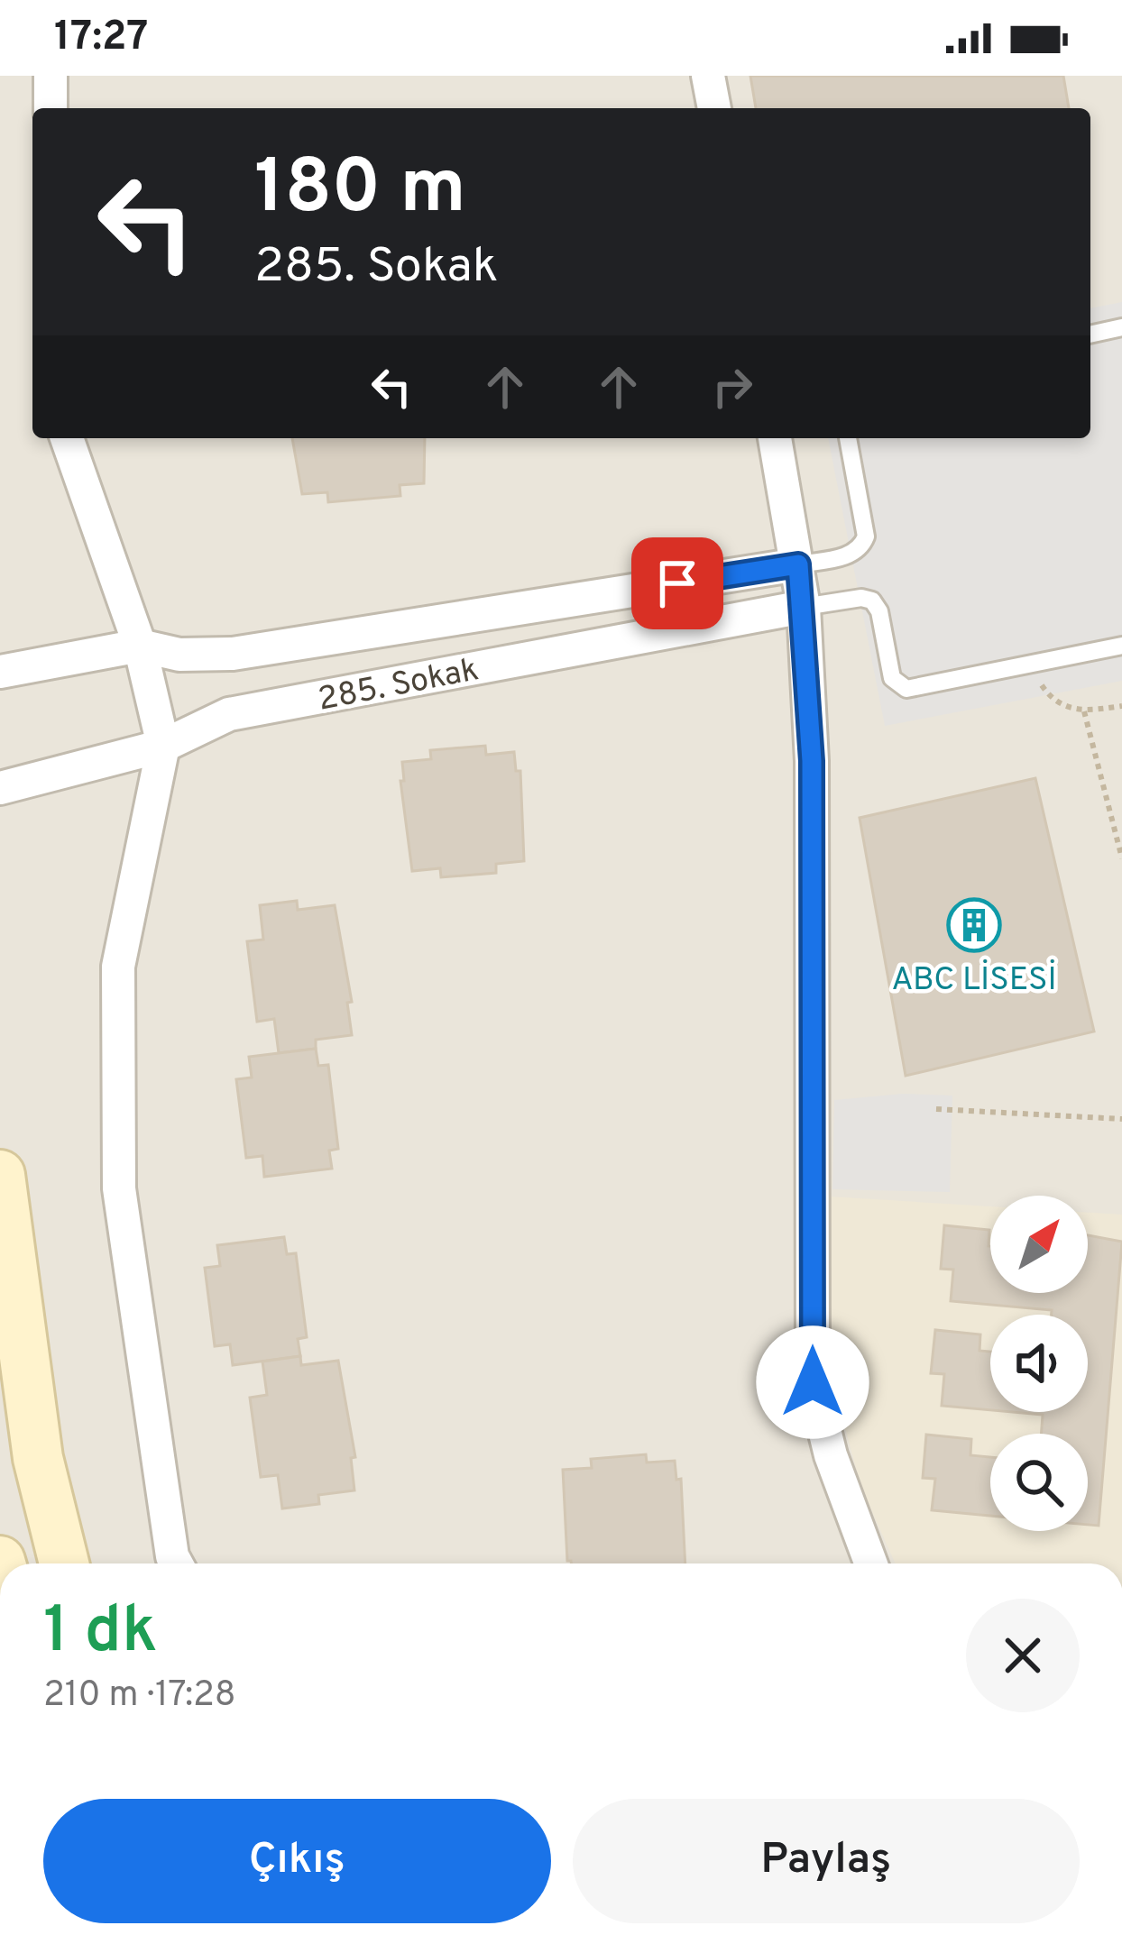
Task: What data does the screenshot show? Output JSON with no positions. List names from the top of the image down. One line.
{"streets":{"street":["285. Sokak"]},"places":{"building":["ABC LİSESİ"]},"north":"top right","page":{"status":"17:27","turn":["180 m","285. Sokak"],"heading":["1 dk","210 m · 17:28"],"buttons":["Çıkış","Paylaş"]}}
